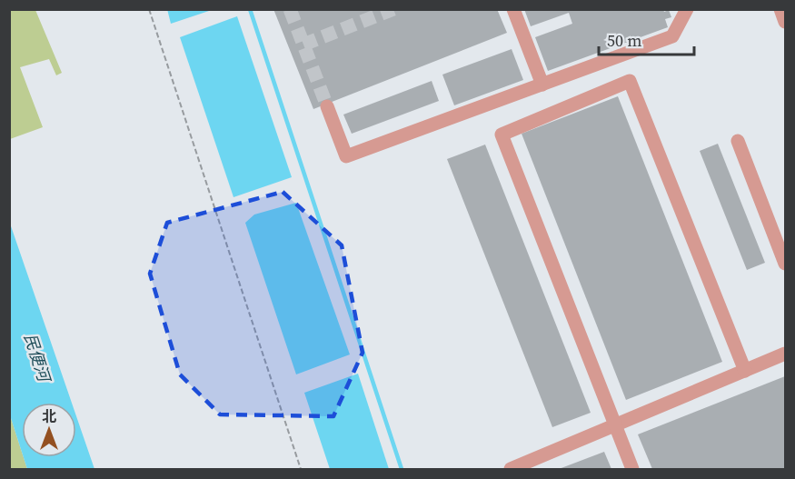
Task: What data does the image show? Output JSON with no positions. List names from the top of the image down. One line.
{"water":["民便河"],"scale_bar":"50 m","north":"top"}
